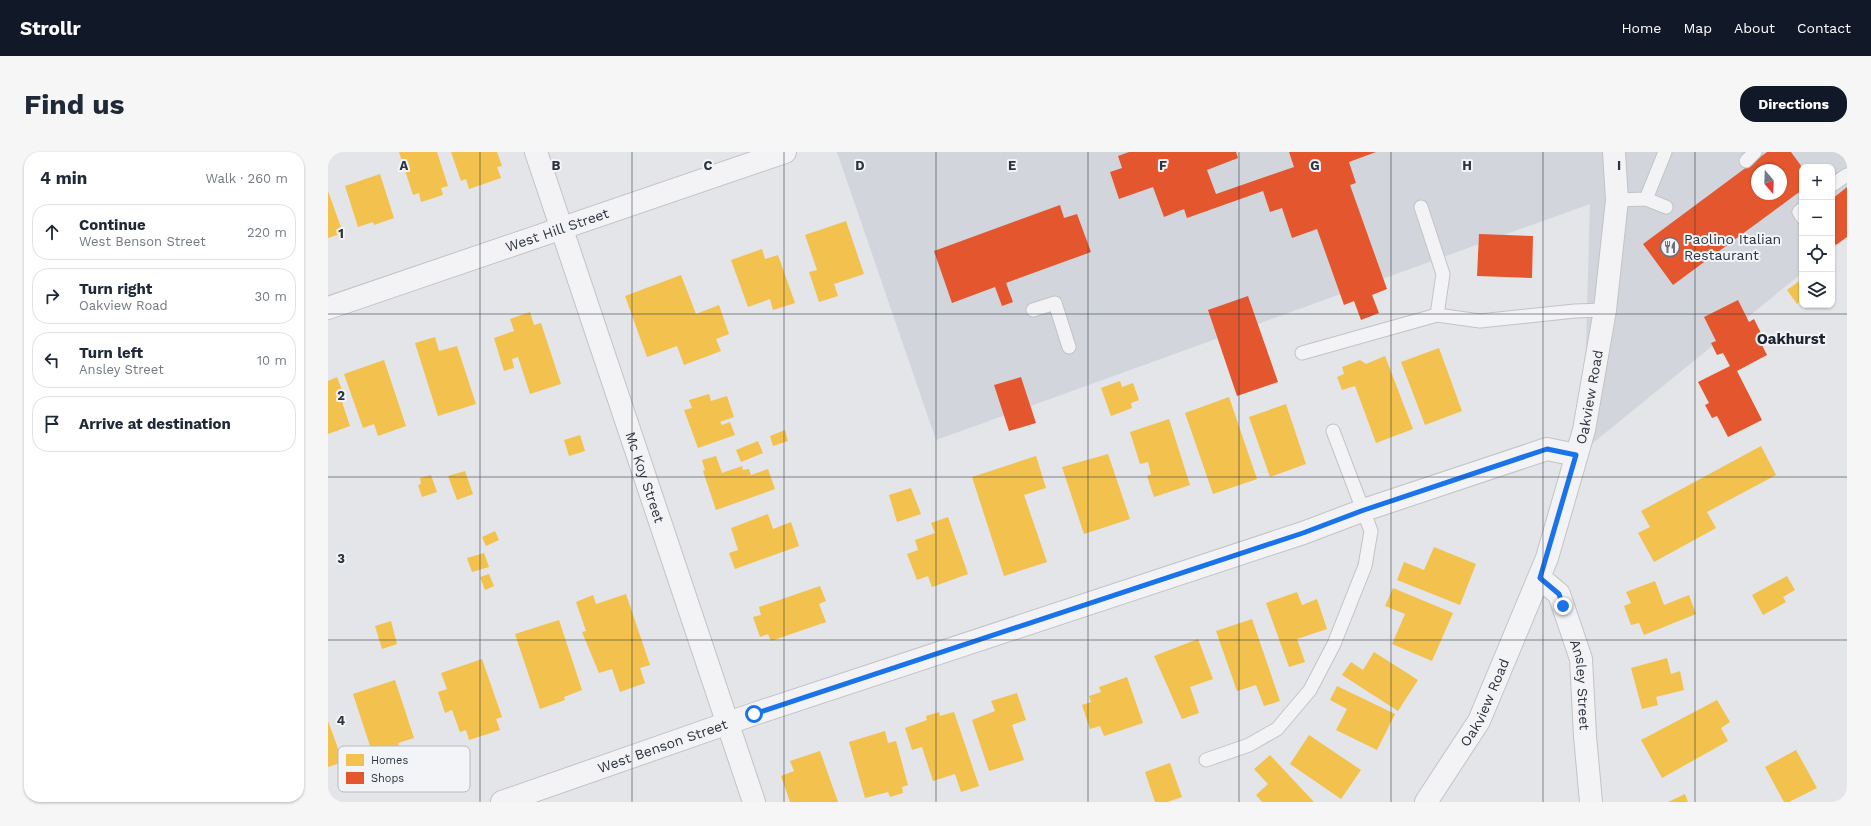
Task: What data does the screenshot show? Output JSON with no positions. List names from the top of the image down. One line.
{"streets":{"street":["West Hill Street","Oakview Road","Mc Koy Street","Ansley Street","West Benson Street"]},"crossings":[["West Hill Street","Mc Koy Street"],["Oakview Road","Ansley Street"],["Oakview Road","West Benson Street"],["Mc Koy Street","West Benson Street"]],"districts":["Oakhurst"],"places":{"restaurant":["Paolino Italian Restaurant"]},"legend":["Homes","Shops"],"north":"bottom","page":{"header":"Strollr","nav":["Home","Map","About","Contact"],"buttons":"Directions","title":"Find us","heading":["4 min","Walk · 260 m"],"map_buttons":["+","−"],"list":[["Continue","West Benson Street","220 m"],["Turn right","Oakview Road","30 m"],["Turn left","Ansley Street","10 m"],"Arrive at destination"]},"grid":{"columns":["A","B","C","D","E","F","G","H","I"],"rows":["1","2","3","4"]}}
